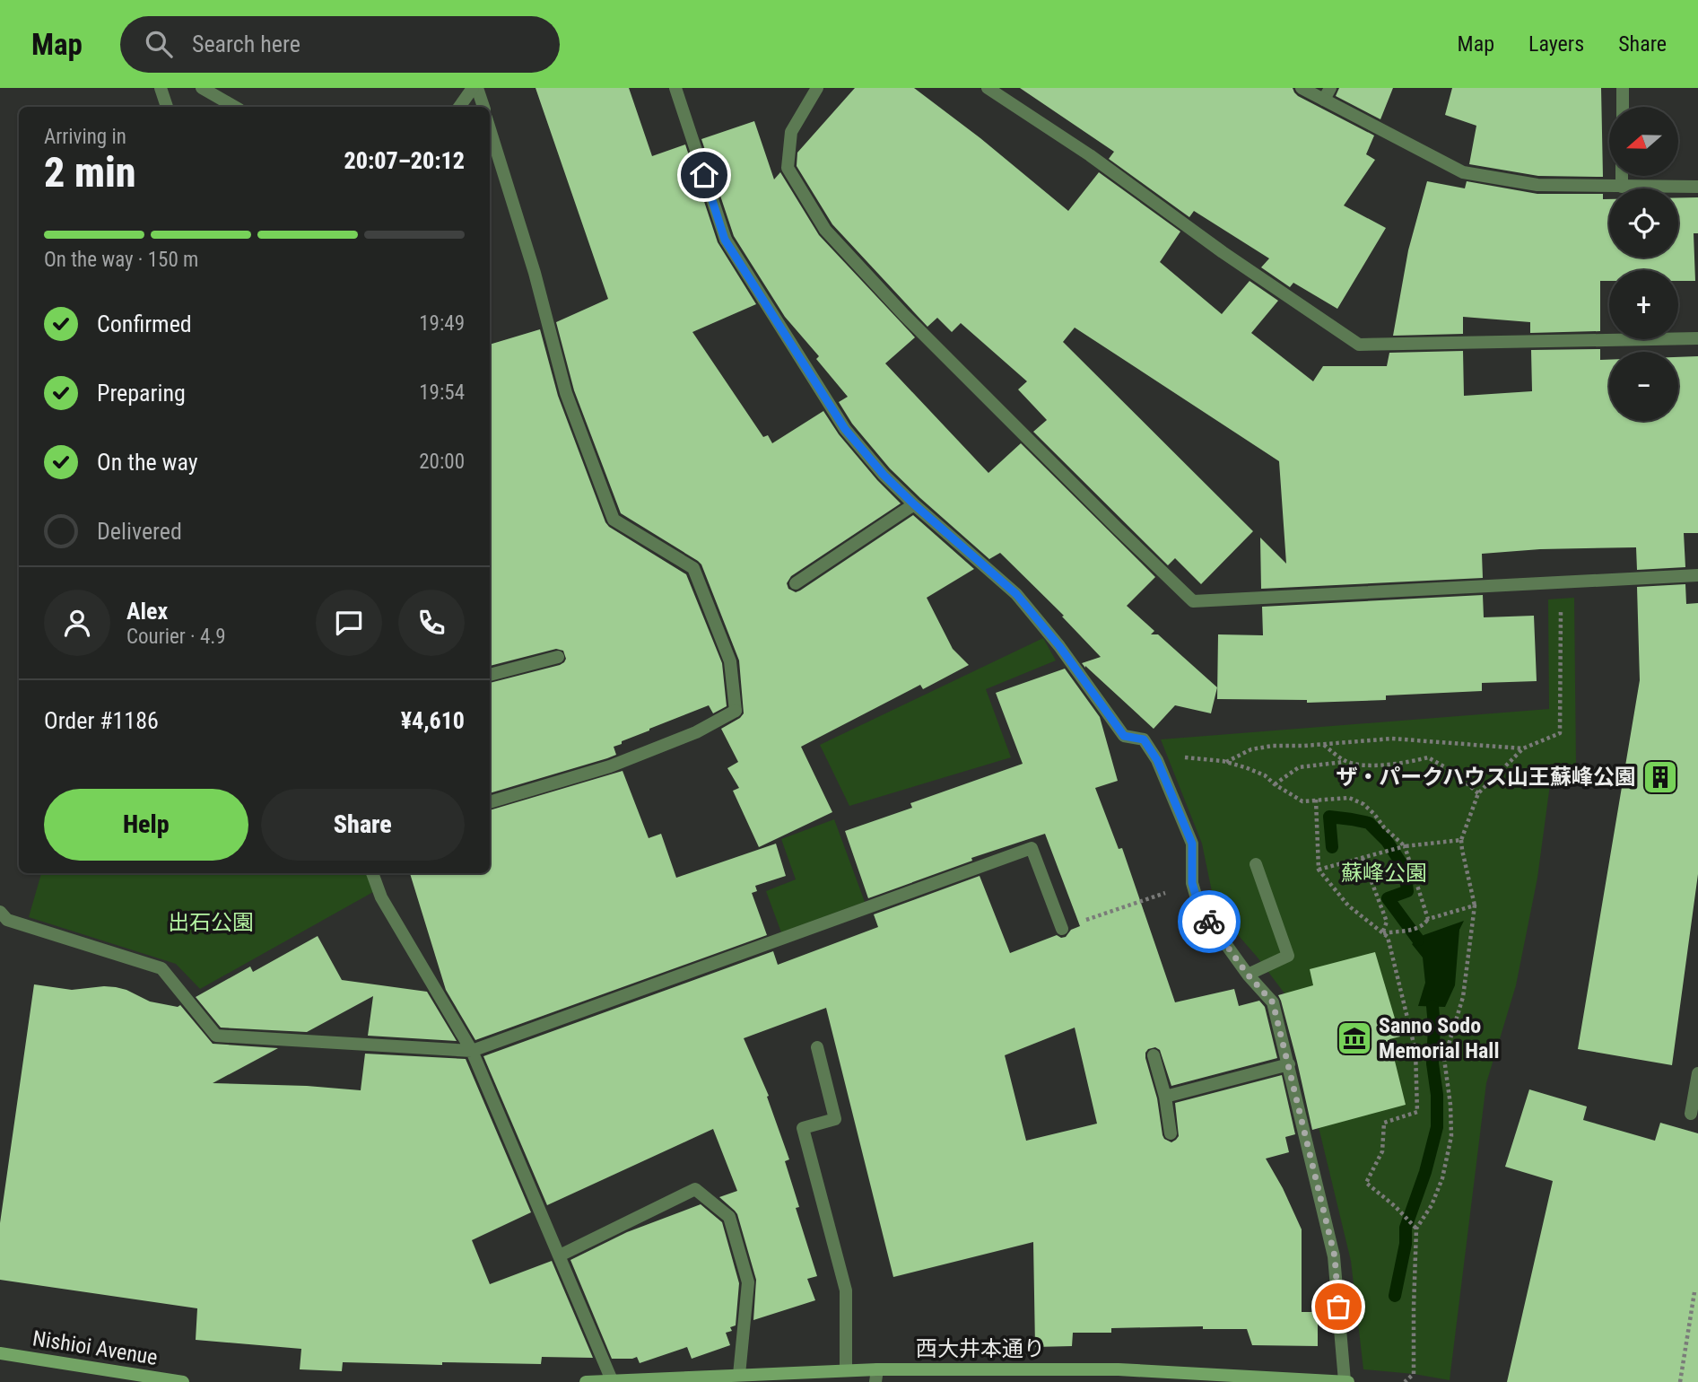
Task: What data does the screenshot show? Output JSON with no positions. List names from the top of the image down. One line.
{"streets":{"street":["Nishioi Avenue","西大井本通り"]},"parks":["蘇峰公園","出石公園"],"places":{"building":["ザ・パークハウス山王蘇峰公園"],"museum":["Sanno Sodo Memorial Hall"]},"north":"left","page":{"header":"Map","search":"Search here","nav":["Map","Layers","Share"],"map_buttons":["+","−"],"heading":["2 min","Arriving in","20:07–20:12"],"panel":["Alex","Courier · 4.9","Order #1186","¥4,610"],"bar":"On the way · 150 m","list":[["Confirmed","19:49"],["Preparing","19:54"],["On the way","20:00"],"Delivered"],"buttons":["Help","Share"]}}
